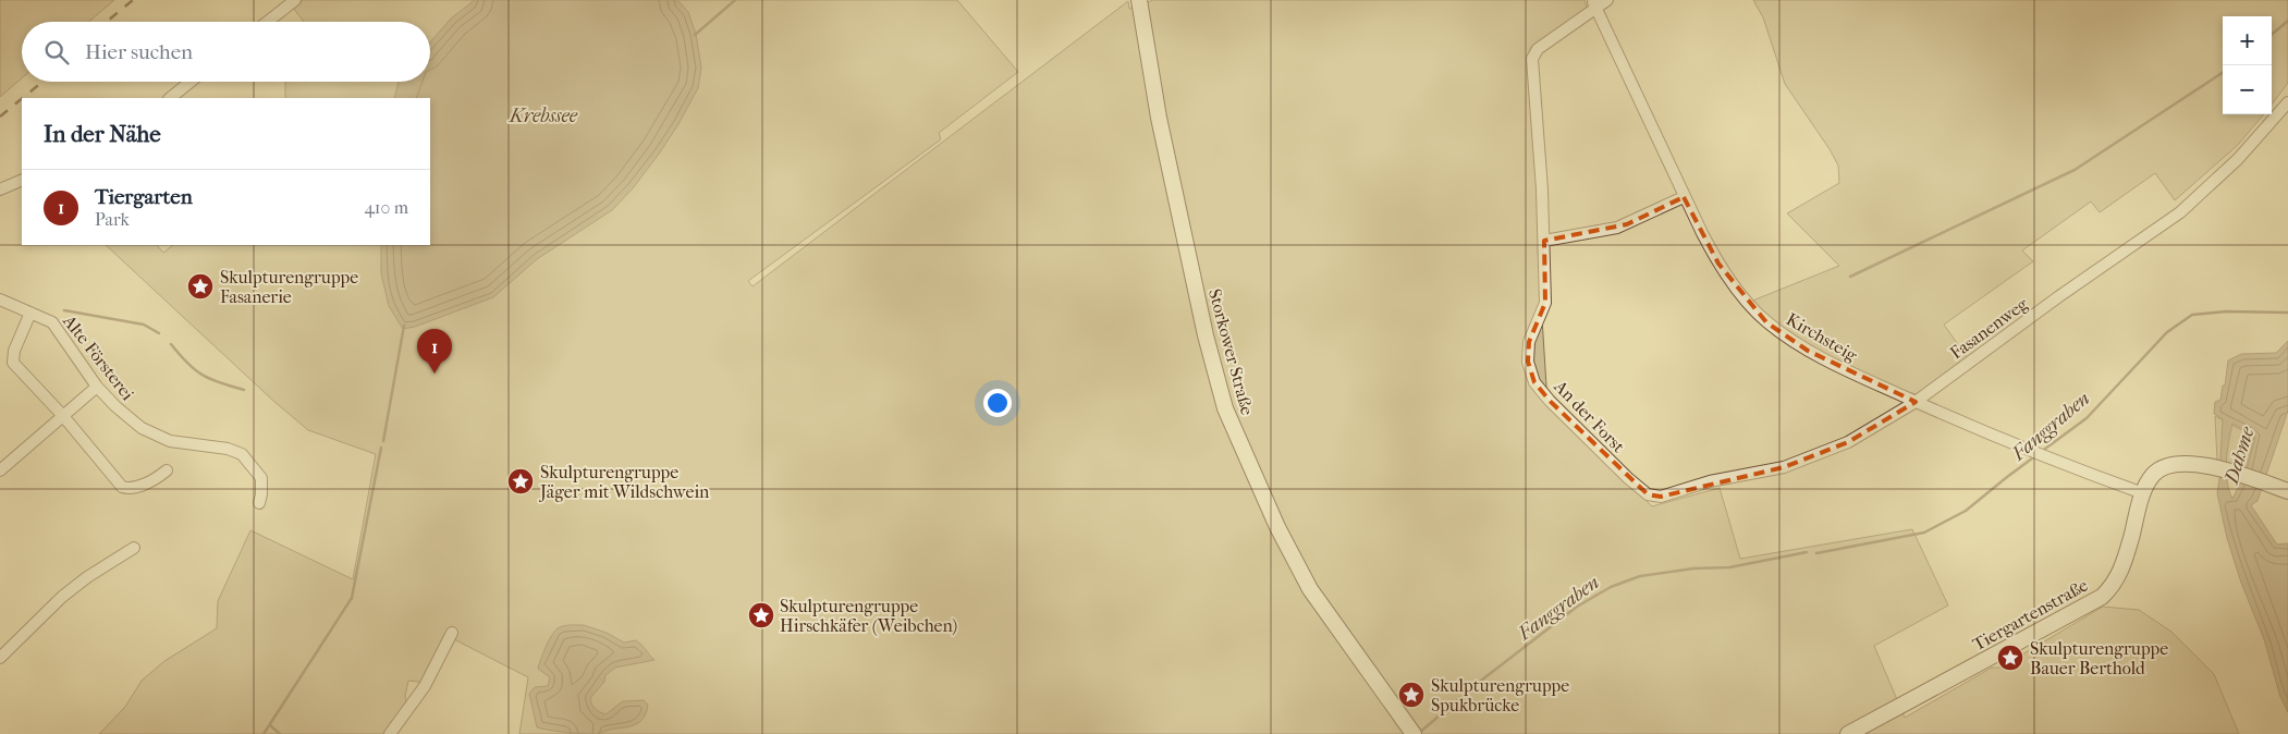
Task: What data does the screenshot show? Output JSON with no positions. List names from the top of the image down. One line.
{"streets":{"main road":["Storkower Straße","Tiergartenstraße"],"street":["Fasanenweg","Kirchsteig","Alte Försterei","An der Forst"]},"crossings":[["Fasanenweg","Kirchsteig"],["Fasanenweg","An der Forst"],["Kirchsteig","An der Forst"],["Kirchsteig","Tiergartenstraße"]],"water":["Krebssee","Fanggraben","Dahme"],"places":{"place":["Skulpturengruppe Fasanerie","Skulpturengruppe Jäger mit Wildschwein","Skulpturengruppe Hirschkäfer (Weibchen)","Skulpturengruppe Bauer Berthold","Skulpturengruppe Spukbrücke"]},"page":{"map_buttons":["+","−"],"search":"Hier suchen","heading":"In der Nähe","list":[{"mark":"1","name":"Tiergarten","note":"Park","value":"410 m"}],"pins":"1"}}
